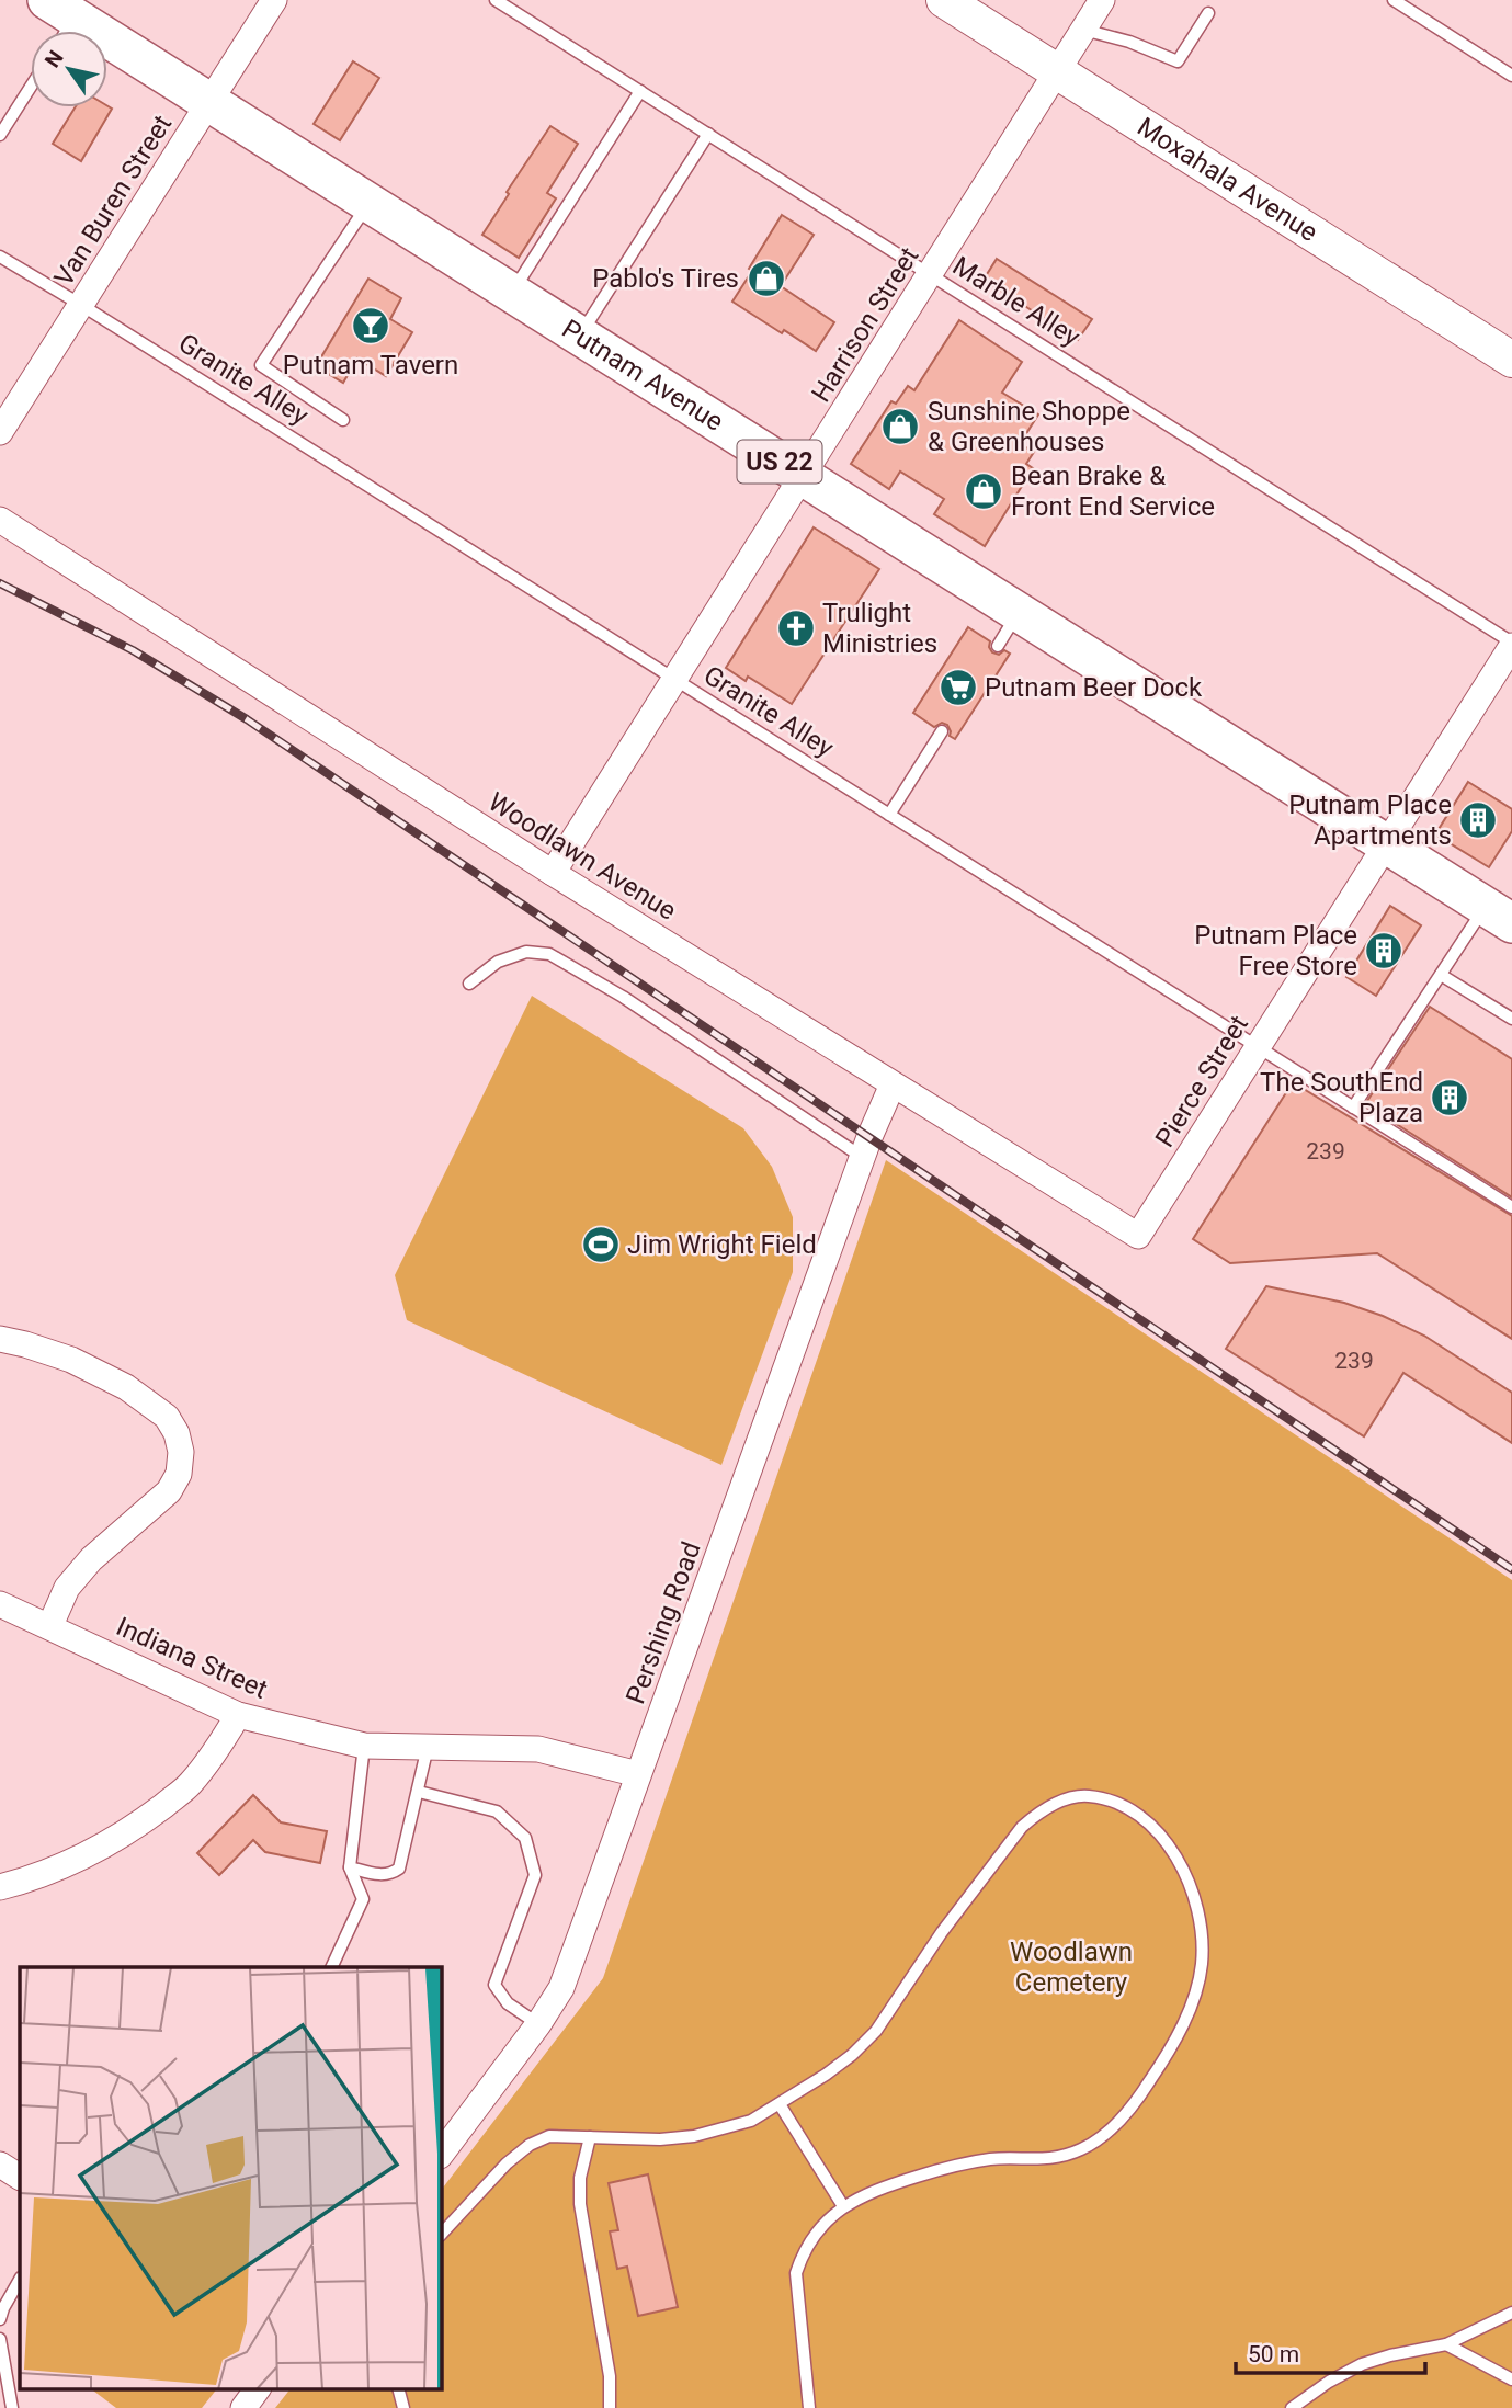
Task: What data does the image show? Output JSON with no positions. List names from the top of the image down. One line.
{"streets":{"main road":["Putnam Avenue","US 22"],"street":["Moxahala Avenue","Van Buren Street","Harrison Street","Woodlawn Avenue","Pierce Street","Pershing Road","Indiana Street"],"lane":["Marble Alley","Granite Alley"]},"crossings":[["Moxahala Avenue","Harrison Street"],["Van Buren Street","Putnam Avenue"],["Van Buren Street","Granite Alley"],["Marble Alley","Harrison Street"],["Marble Alley","Pierce Street"],["Harrison Street","Putnam Avenue"],["Harrison Street","Granite Alley"],["Harrison Street","Woodlawn Avenue"],["Putnam Avenue","Pierce Street"],["Granite Alley","Pierce Street"],["Woodlawn Avenue","Pierce Street"],["Woodlawn Avenue","Pershing Road"],["Pershing Road","Indiana Street"]],"parks":["Woodlawn Cemetery"],"places":{"shop":["Pablo's Tires","Sunshine Shoppe & Greenhouses","Bean Brake & Front End Service"],"bar":["Putnam Tavern"],"church":["Trulight Ministries"],"supermarket":["Putnam Beer Dock"],"building":["Putnam Place Apartments","Putnam Place Free Store","The SouthEnd Plaza"],"sports":["Jim Wright Field"]},"house_numbers":["239","239"],"scale_bar":"50 m","north":"top left"}
